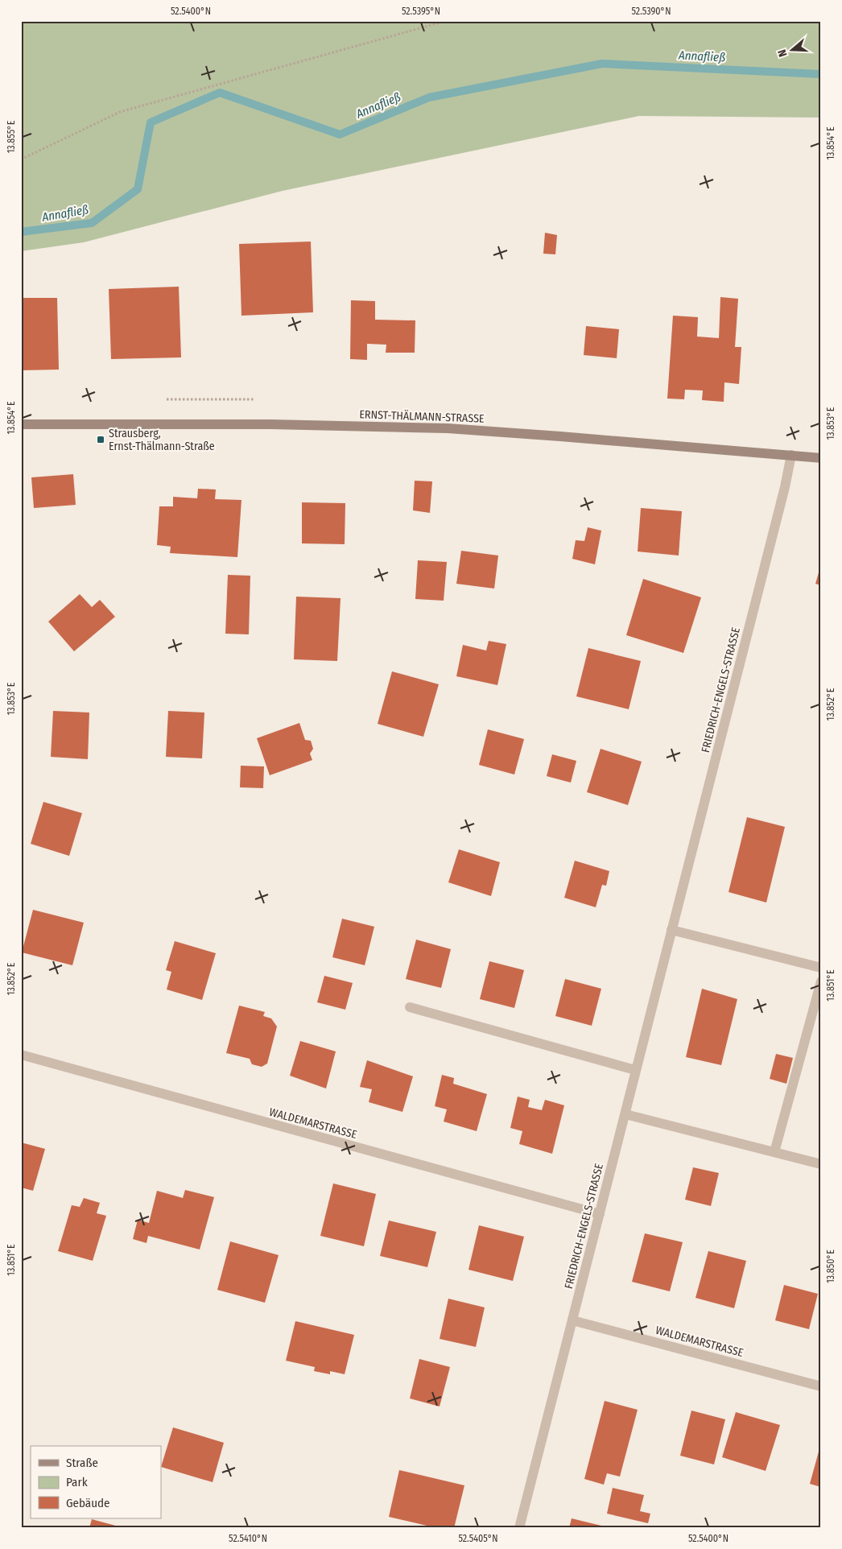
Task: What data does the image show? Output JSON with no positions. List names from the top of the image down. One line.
{"streets":{"main road":["ERNST-THÄLMANN-STRASSE"],"street":["FRIEDRICH-ENGELS-STRASSE","WALDEMARSTRASSE"]},"crossings":[["ERNST-THÄLMANN-STRASSE","FRIEDRICH-ENGELS-STRASSE"],["FRIEDRICH-ENGELS-STRASSE","WALDEMARSTRASSE"]],"water":["Annafließ"],"places":{"transit":["Strausberg, Ernst-Thälmann-Straße"]},"legend":["Straße","Park","Gebäude"],"north":"left","coordinates":["52.5400°N","52.5395°N","52.5390°N","13.855°E","13.854°E","13.853°E","13.852°E","13.851°E","13.850°E","52.5410°N","52.5405°N"]}
